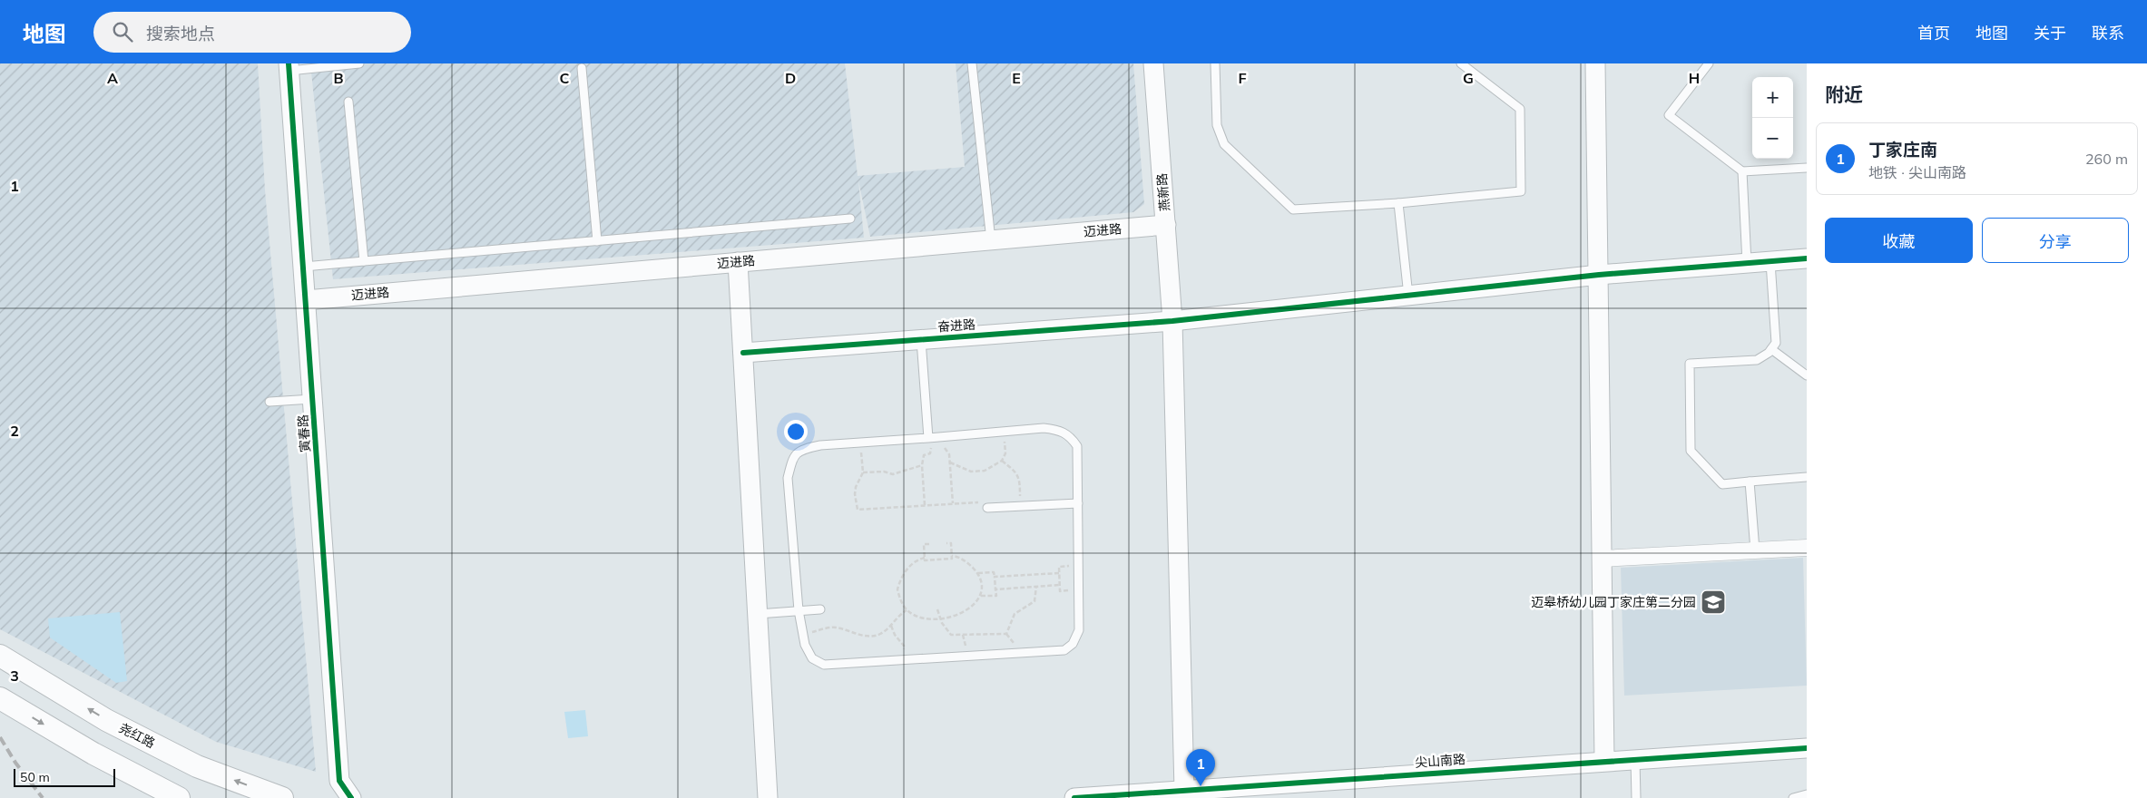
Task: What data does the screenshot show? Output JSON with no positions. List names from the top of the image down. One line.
{"streets":{"main road":["尧红路"],"street":["燕新路","迈进路","奋进路","寅春路","尖山南路"]},"crossings":[["燕新路","迈进路"],["燕新路","奋进路"],["燕新路","尖山南路"],["迈进路","寅春路"]],"places":{"school or university":["迈皋桥幼儿园丁家庄第二分园"]},"scale_bar":"50 m","page":{"header":"地图","search":"搜索地点","nav":["首页","地图","关于","联系"],"heading":"附近","map_buttons":["+","−"],"list":[{"mark":"1","name":"丁家庄南","note":"地铁 · 尖山南路","value":"260 m"}],"buttons":["收藏","分享"],"pins":"1","scale":"50 m"},"grid":{"columns":["A","B","C","D","E","F","G","H"],"rows":["1","2","3"]}}
